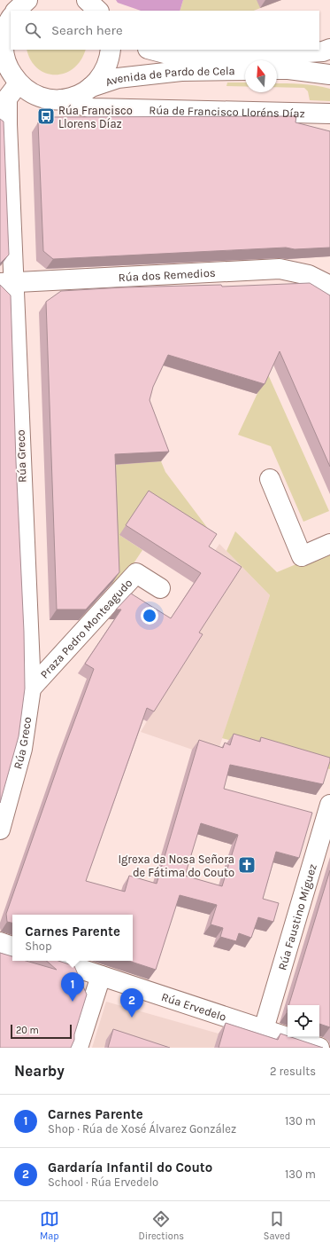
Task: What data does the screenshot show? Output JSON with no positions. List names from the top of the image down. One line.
{"streets":{"street":["Avenida de Pardo de Cela","Rúa de Francisco Lloréns Díaz","Rúa dos Remedios","Rúa Greco","Praza Pedro Monteagudo","Rúa Faustino Míguez","Rúa Ervedelo"]},"crossings":[["Rúa dos Remedios","Rúa Greco"],["Rúa Greco","Praza Pedro Monteagudo"],["Rúa Faustino Míguez","Rúa Ervedelo"]],"places":{"bus stop":["Rúa Francisco Llorens Díaz"],"church":["Igrexa da Nosa Señora de Fátima do Couto"]},"scale_bar":"20 m","north":"top","page":{"search":"Search here","popup":["Carnes Parente","Shop"],"pins":["1","2"],"scale":"20 m","heading":["Nearby","2 results"],"list":[{"mark":"1","name":"Carnes Parente","note":"Shop · Rúa de Xosé Álvarez González","value":"130 m"},{"mark":"2","name":"Gardaría Infantil do Couto","note":"School · Rúa Ervedelo","value":"130 m"}],"nav":["Map","Directions","Saved"]}}
